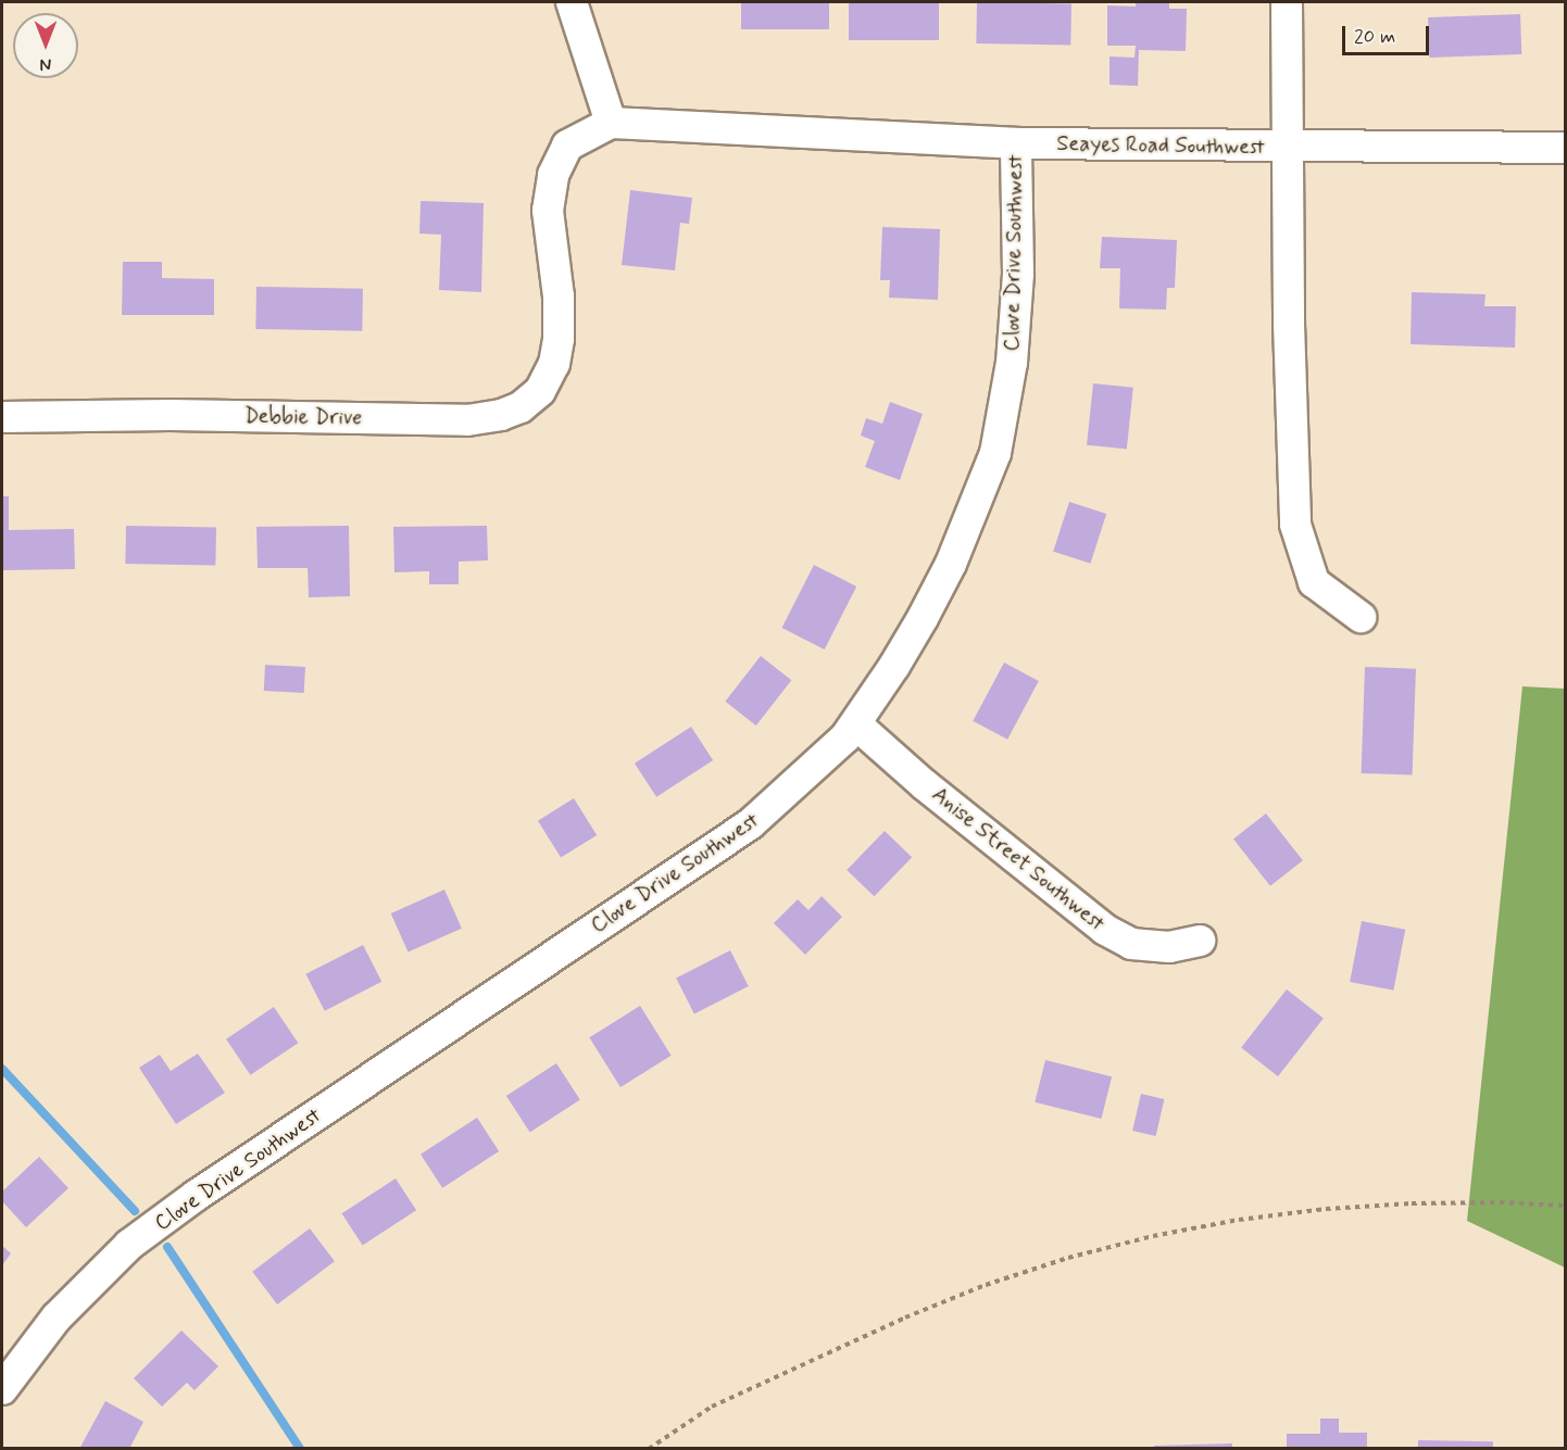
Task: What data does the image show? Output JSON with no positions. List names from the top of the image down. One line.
{"streets":{"street":["Seayes Road Southwest","Clove Drive Southwest","Debbie Drive","Anise Street Southwest"]},"crossings":[["Seayes Road Southwest","Clove Drive Southwest"],["Seayes Road Southwest","Debbie Drive"],["Clove Drive Southwest","Anise Street Southwest"]],"scale_bar":"20 m","north":"bottom"}
